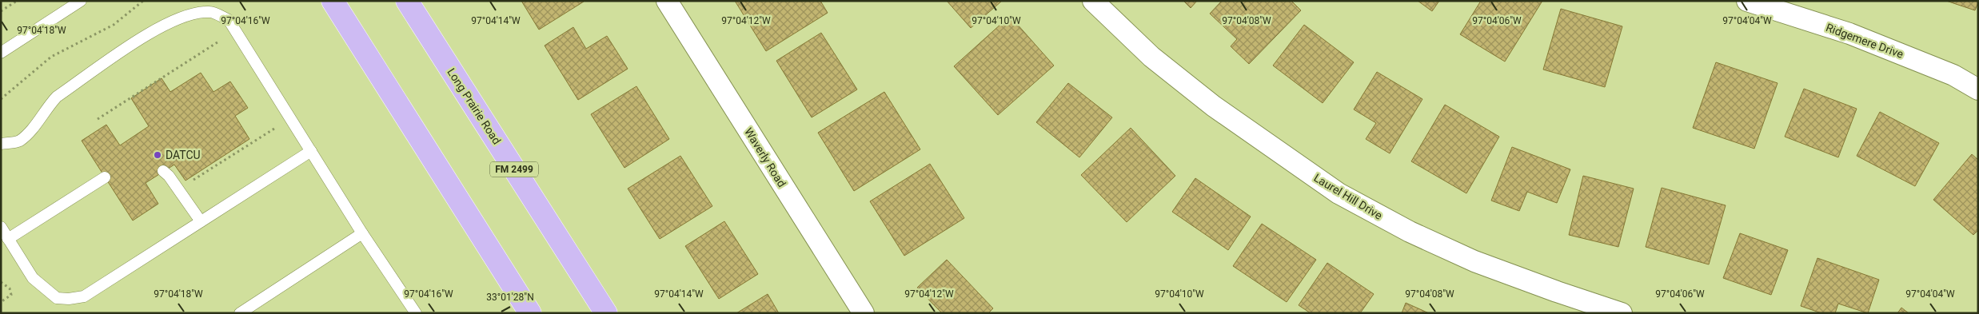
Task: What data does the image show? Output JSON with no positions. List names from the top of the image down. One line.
{"streets":{"main road":["Long Prairie Road","FM 2499"],"street":["Ridgemere Drive","Waverly Road","Laurel Hill Drive"]},"places":["DATCU"],"coordinates":["97°04'16\"W","97°04'12\"W","97°04'10\"W","97°04'06\"W","97°04'14\"W","97°04'08\"W","97°04'04\"W","97°04'18\"W","33°01'28\"N"]}
